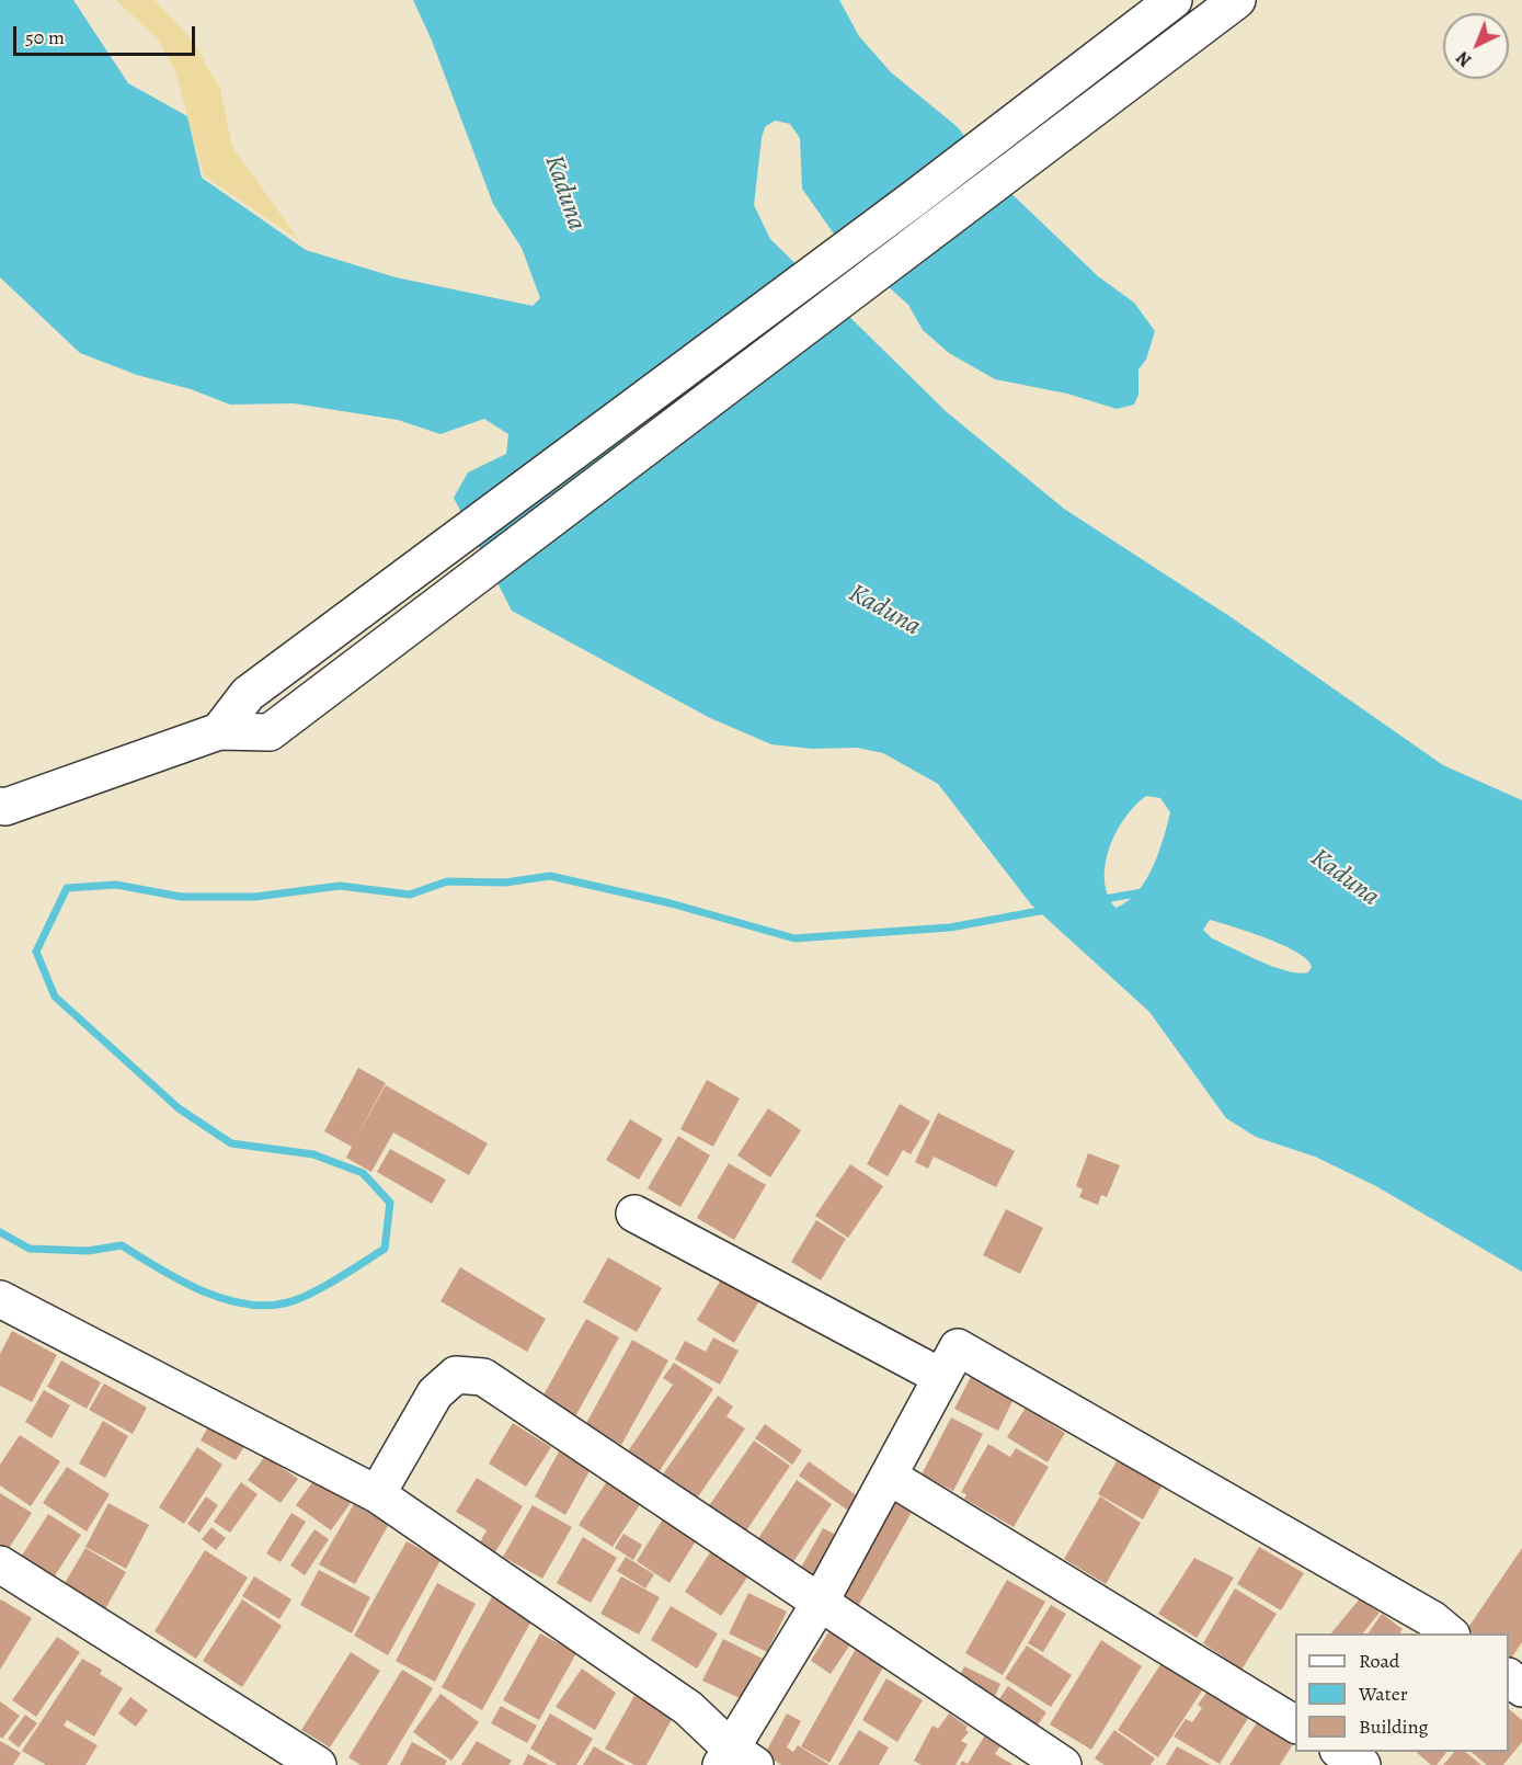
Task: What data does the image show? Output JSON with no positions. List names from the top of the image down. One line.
{"water":["Kaduna"],"legend":["Road","Water","Building"],"scale_bar":"50 m","north":"bottom left"}
